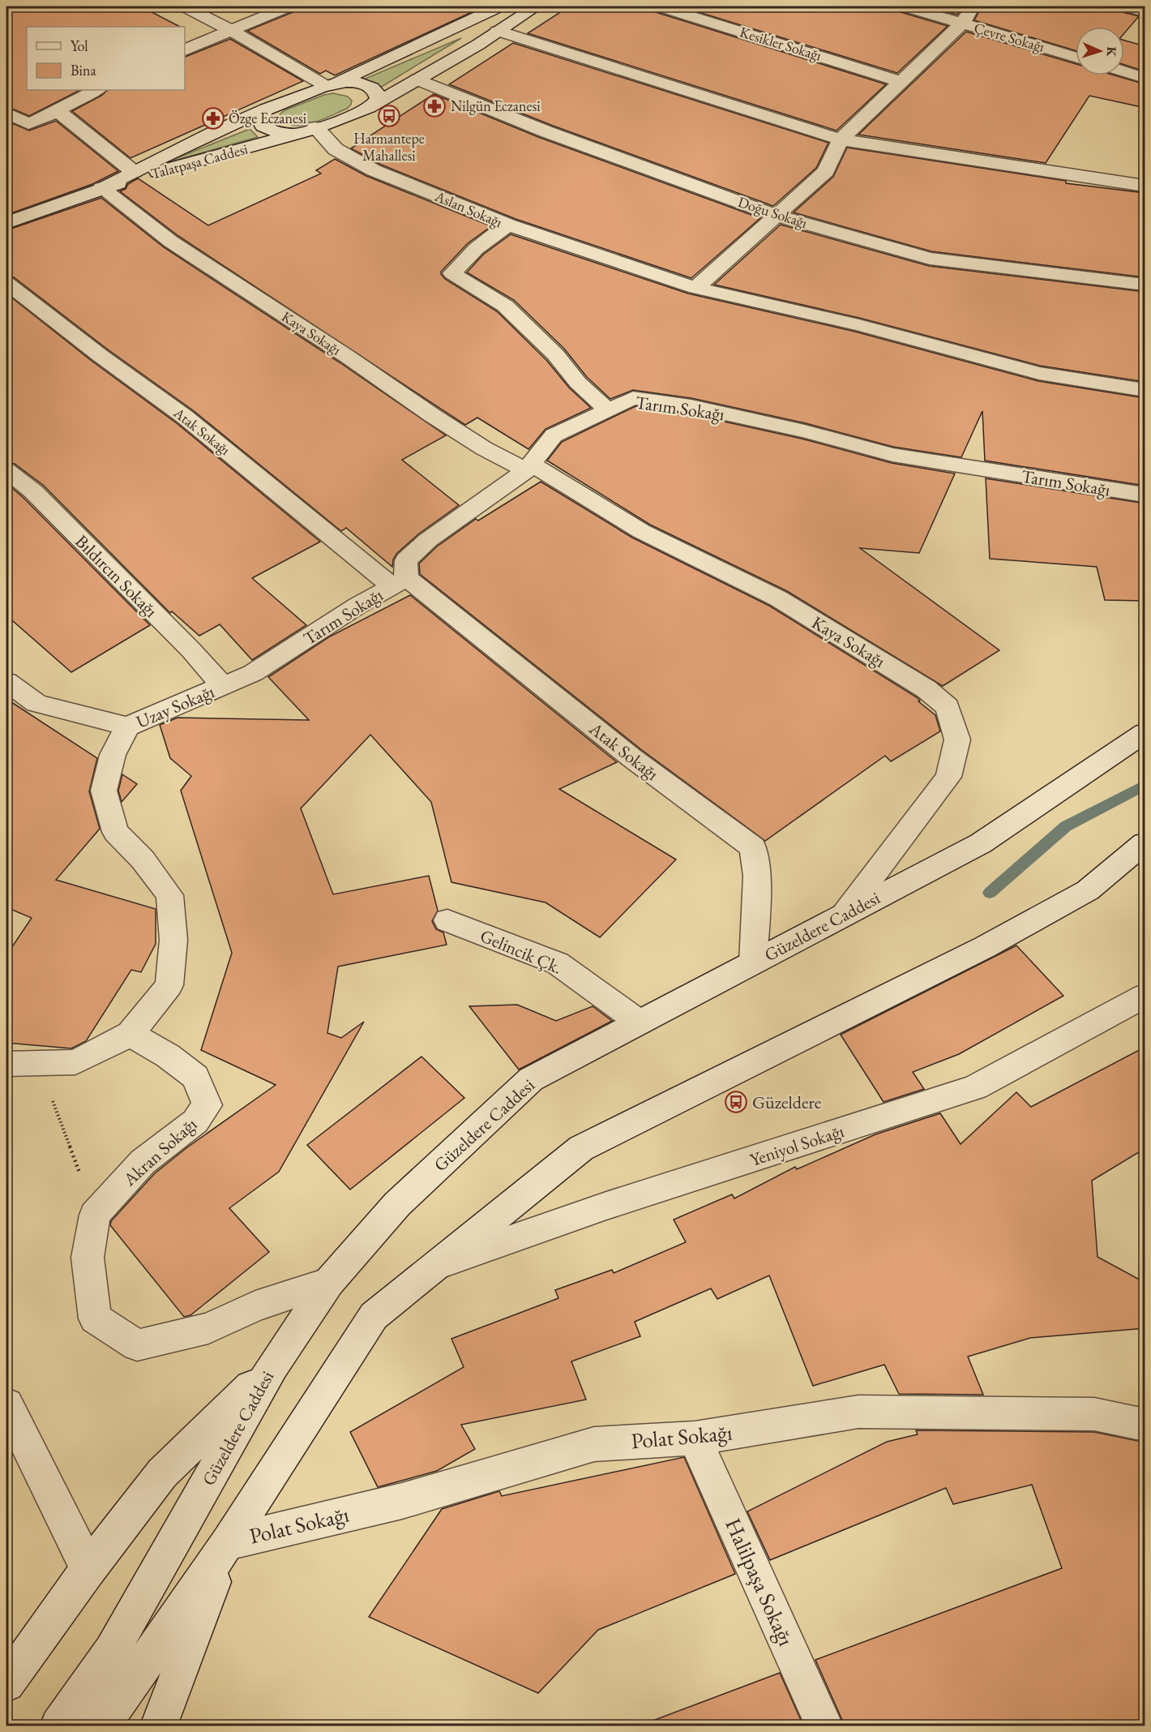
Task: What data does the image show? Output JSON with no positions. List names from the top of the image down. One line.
{"streets":{"street":["Çevre Sokağı","Kesikler Sokağı","Talatpaşa Caddesi","Aslan Sokağı","Doğu Sokağı","Kaya Sokağı","Tarım Sokağı","Atak Sokağı","Bıldırcın Sokağı","Uzay Sokağı","Güzeldere Caddesi","Gelincik Çk.","Yeniyol Sokağı","Akran Sokağı","Polat Sokağı","Halilpaşa Sokağı"]},"crossings":[["Talatpaşa Caddesi","Aslan Sokağı"],["Talatpaşa Caddesi","Kaya Sokağı"],["Aslan Sokağı","Tarım Sokağı"],["Kaya Sokağı","Tarım Sokağı"],["Kaya Sokağı","Güzeldere Caddesi"],["Tarım Sokağı","Atak Sokağı"],["Tarım Sokağı","Bıldırcın Sokağı"],["Tarım Sokağı","Uzay Sokağı"],["Atak Sokağı","Güzeldere Caddesi"],["Bıldırcın Sokağı","Uzay Sokağı"],["Güzeldere Caddesi","Gelincik Çk."],["Polat Sokağı","Halilpaşa Sokağı"]],"places":{"pharmacy":["Nilgün Eczanesi","Özge Eczanesi"],"bus stop":["Harmantepe Mahallesi","Güzeldere"]},"legend":["Yol","Bina"],"north":"right"}
